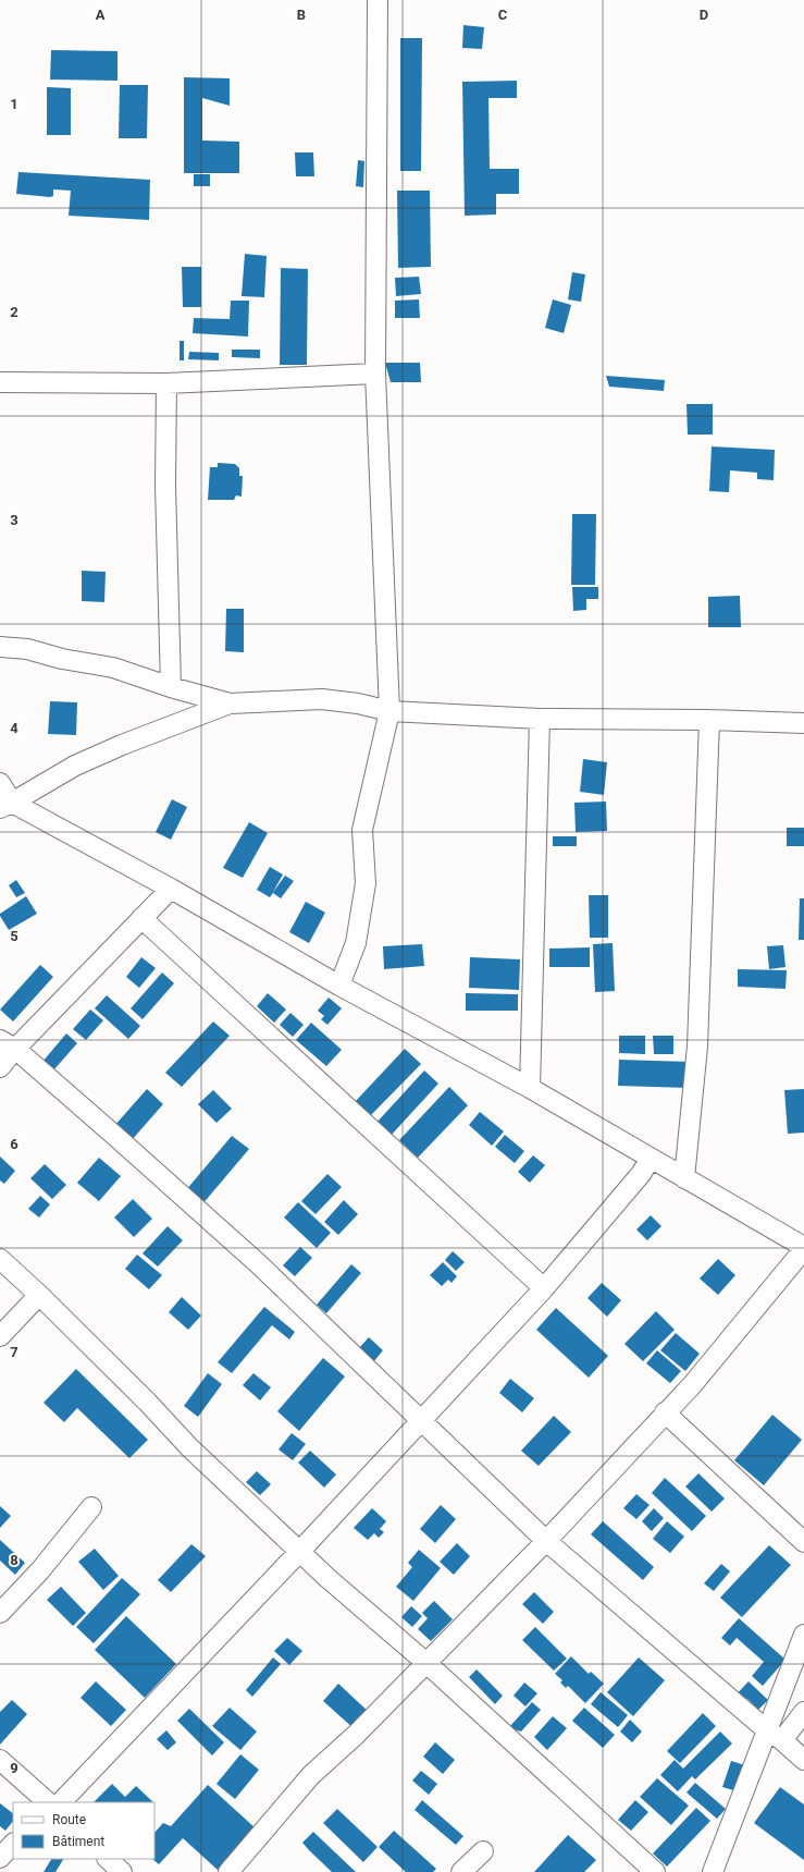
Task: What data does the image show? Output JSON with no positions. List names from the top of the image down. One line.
{"legend":["Route","Bâtiment"],"grid":{"columns":["A","B","C","D"],"rows":["1","2","3","4","5","6","7","8","9"]}}
